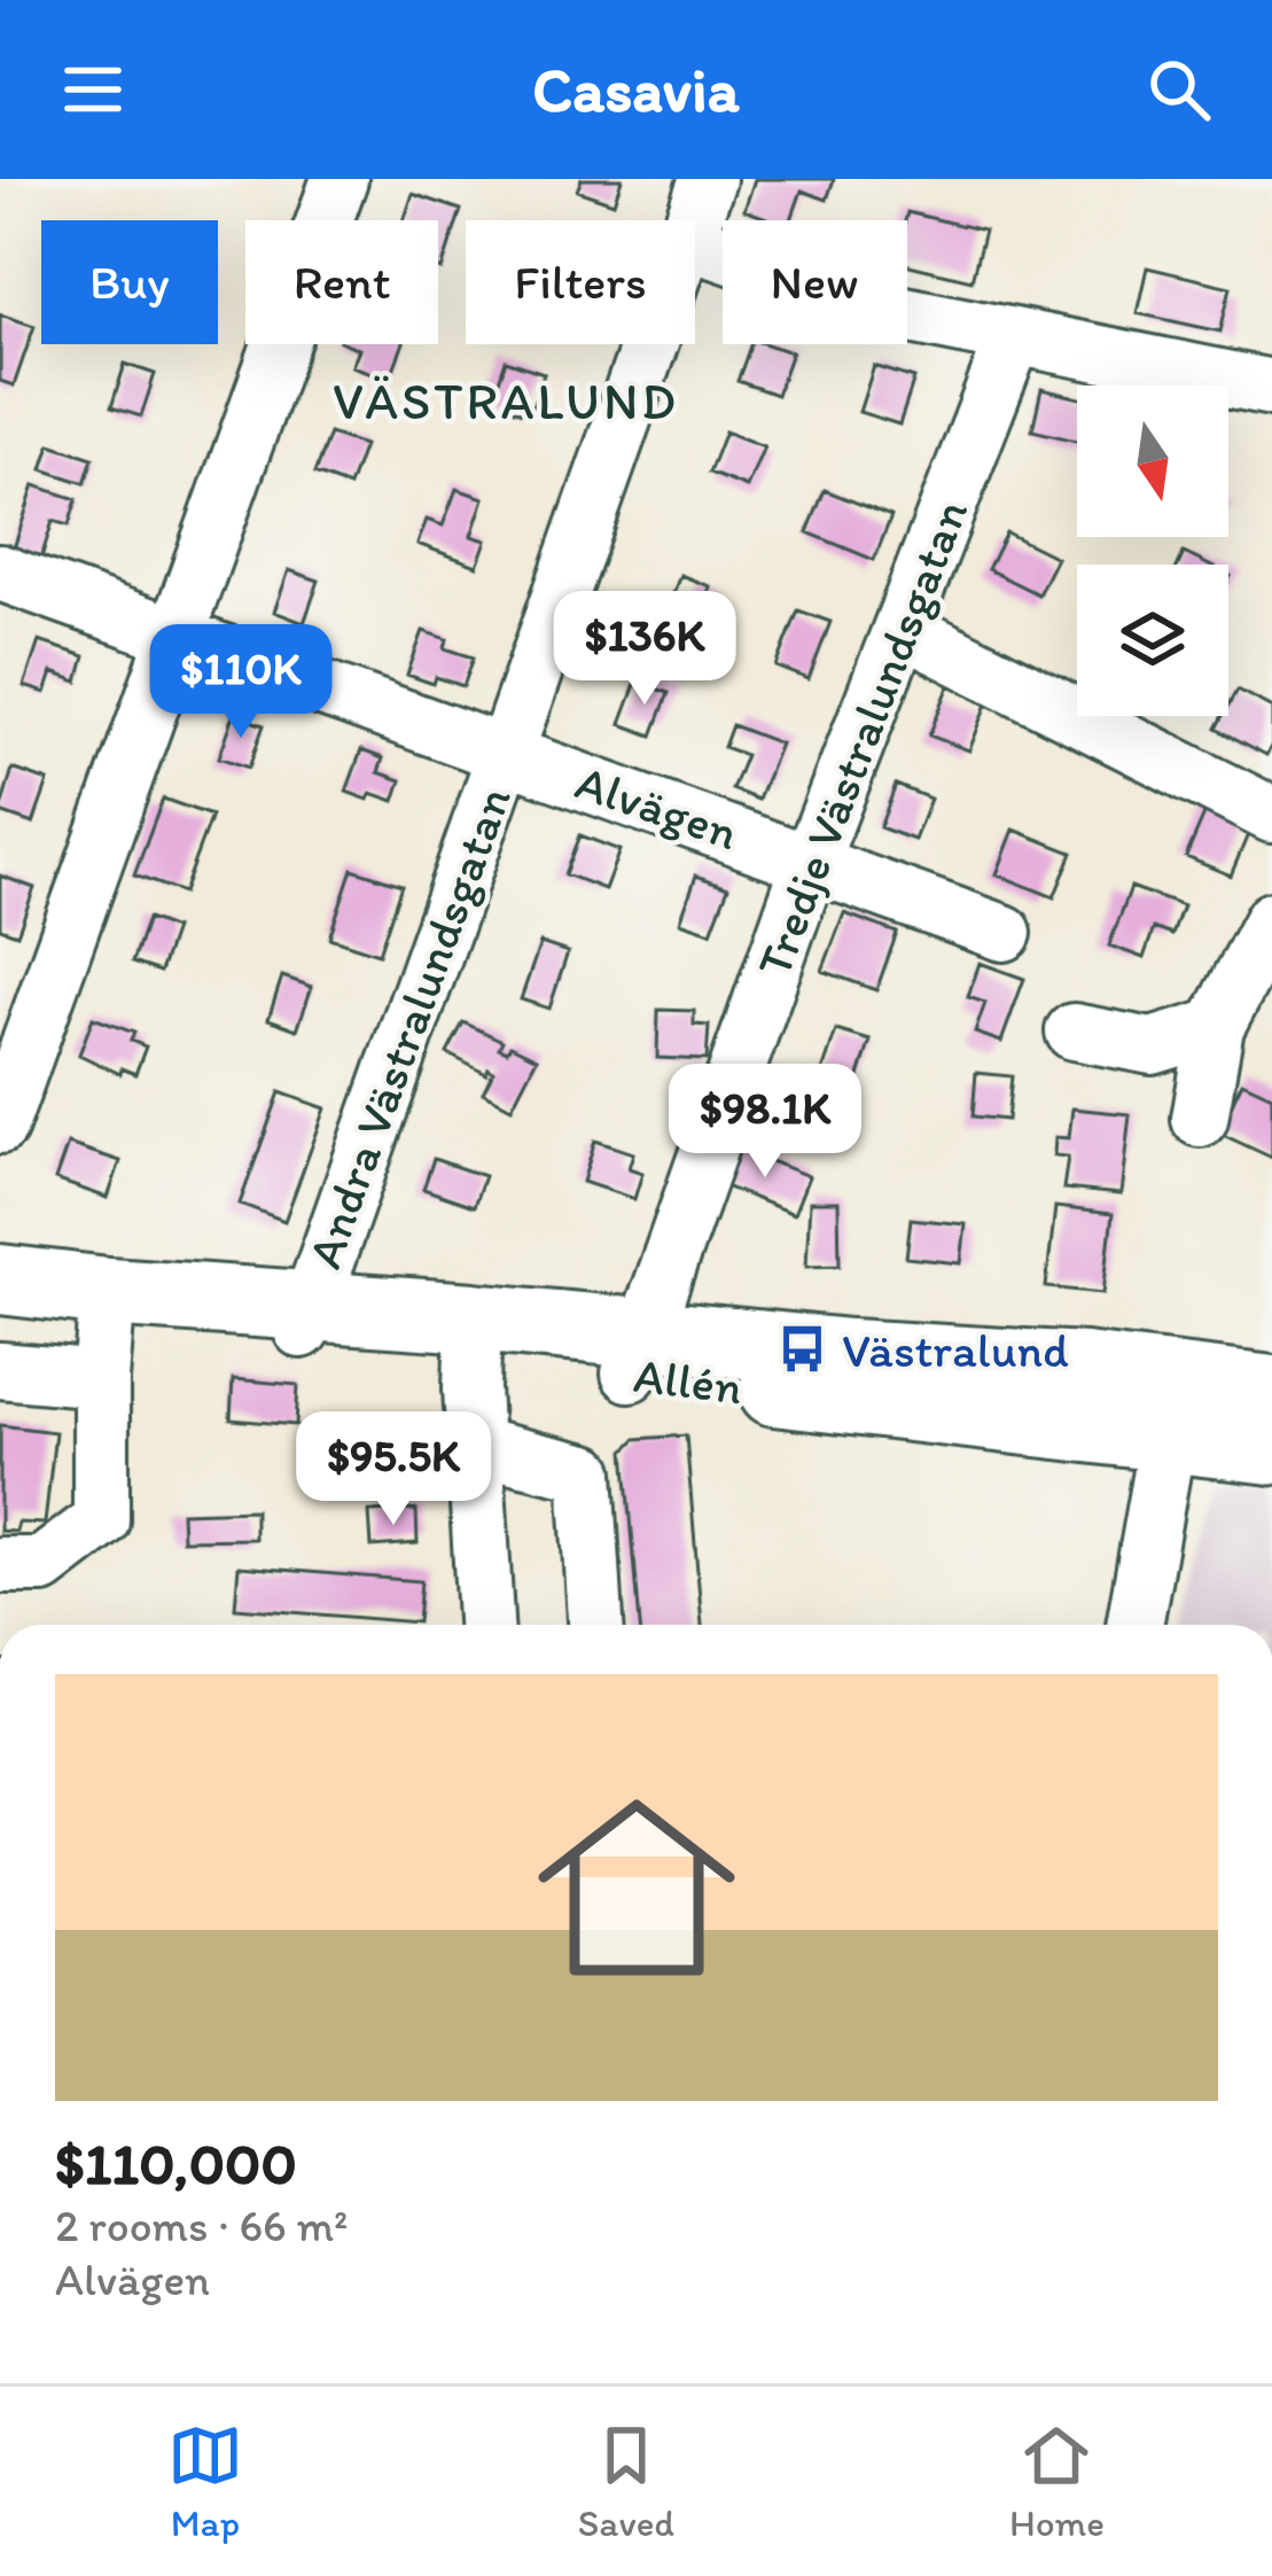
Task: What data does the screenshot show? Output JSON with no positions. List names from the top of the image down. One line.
{"streets":{"main road":["Allén"],"street":["Tredje Västralundsgatan","Alvägen","Andra Västralundsgatan"]},"crossings":[["Tredje Västralundsgatan","Alvägen"],["Tredje Västralundsgatan","Allén"],["Alvägen","Andra Västralundsgatan"],["Andra Västralundsgatan","Allén"]],"districts":["VÄSTRALUND"],"places":{"bus stop":["Västralund"]},"north":"bottom","page":{"header":"Casavia","chip":["Buy","Rent","Filters","New"],"price":["$136K","$110K","$98.1K","$95.5K"],"list":[{"name":"$110,000","note":"2 rooms · 66 m² · Alvägen"}],"tabs":["Map","Saved","Home"]}}
